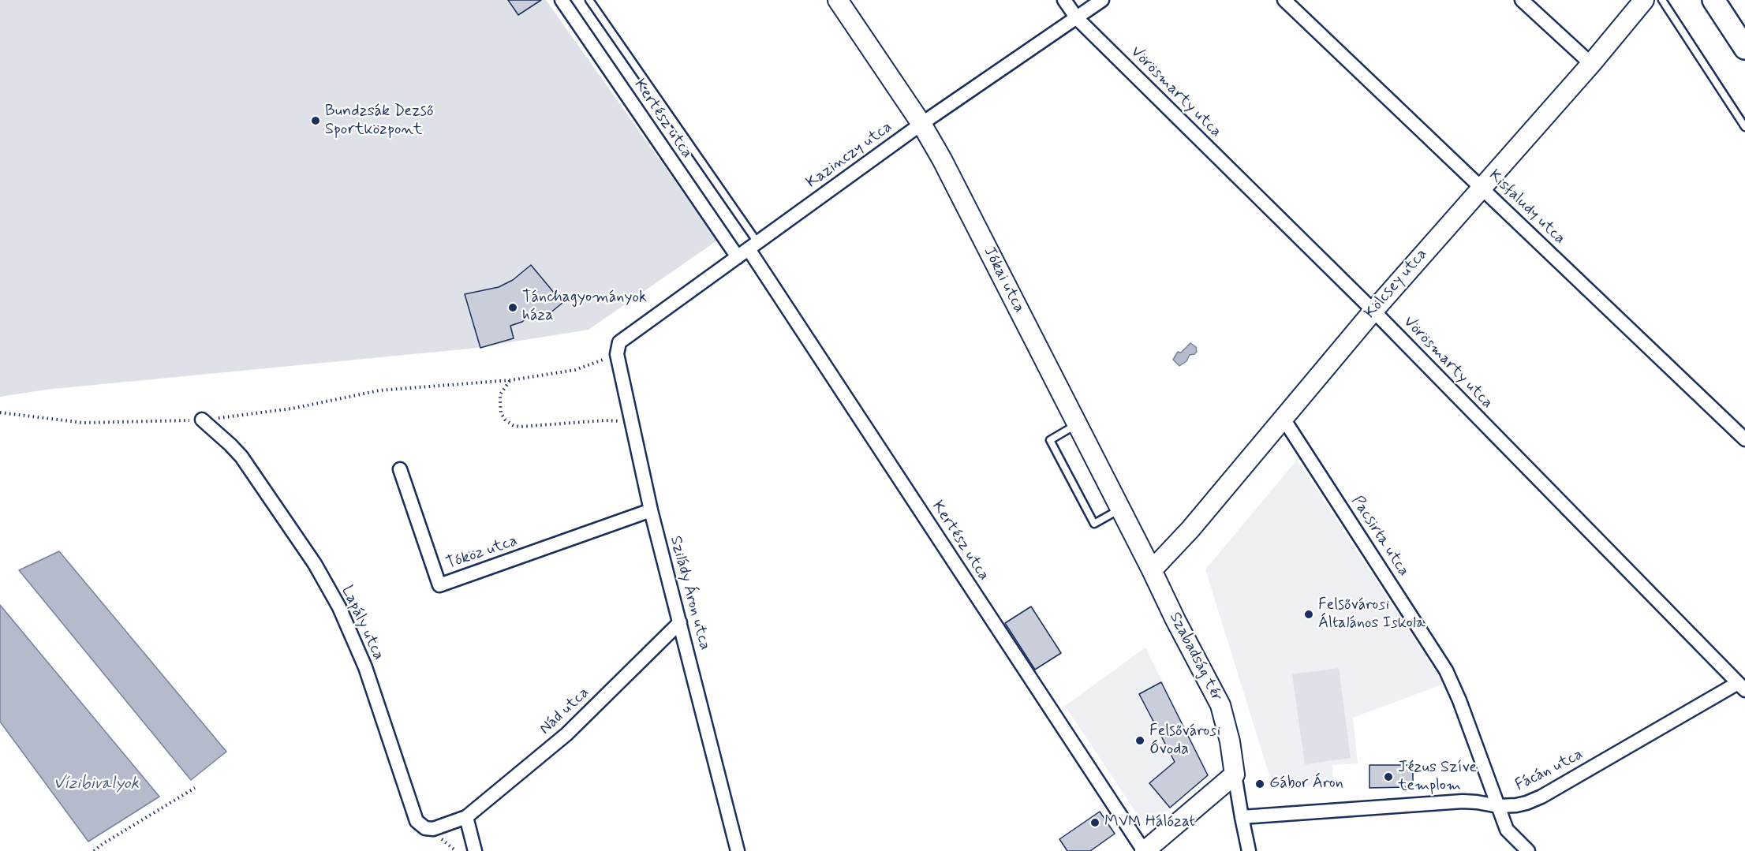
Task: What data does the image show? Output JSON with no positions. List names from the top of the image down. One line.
{"streets":{"street":["Vörösmarty utca","Kertész utca","Kazinczy utca","Kisfaludy utca","Jókai utca","Kölcsey utca","Pacsirta utca","Tóköz utca","Szilády Áron utca","Lapály utca","Szabadság tér","Nád utca","Fácán utca"]},"crossings":[["Vörösmarty utca","Kazinczy utca"],["Vörösmarty utca","Kölcsey utca"],["Vörösmarty utca","Fácán utca"],["Kertész utca","Kazinczy utca"],["Kazinczy utca","Jókai utca"],["Kazinczy utca","Szilády Áron utca"],["Kisfaludy utca","Kölcsey utca"],["Jókai utca","Kölcsey utca"],["Jókai utca","Szabadság tér"],["Kölcsey utca","Pacsirta utca"],["Kölcsey utca","Szabadság tér"],["Pacsirta utca","Fácán utca"],["Tóköz utca","Szilády Áron utca"],["Szilády Áron utca","Nád utca"],["Lapály utca","Nád utca"]],"water":["Vízibivalyok"],"places":["Bundzsák Dezső Sportközpont","Tánchagyományok háza","Felsővárosi Általános Iskola","Felsővárosi Óvoda","Jézus Szíve templom","Gábor Áron","MVM Hálózat"]}
